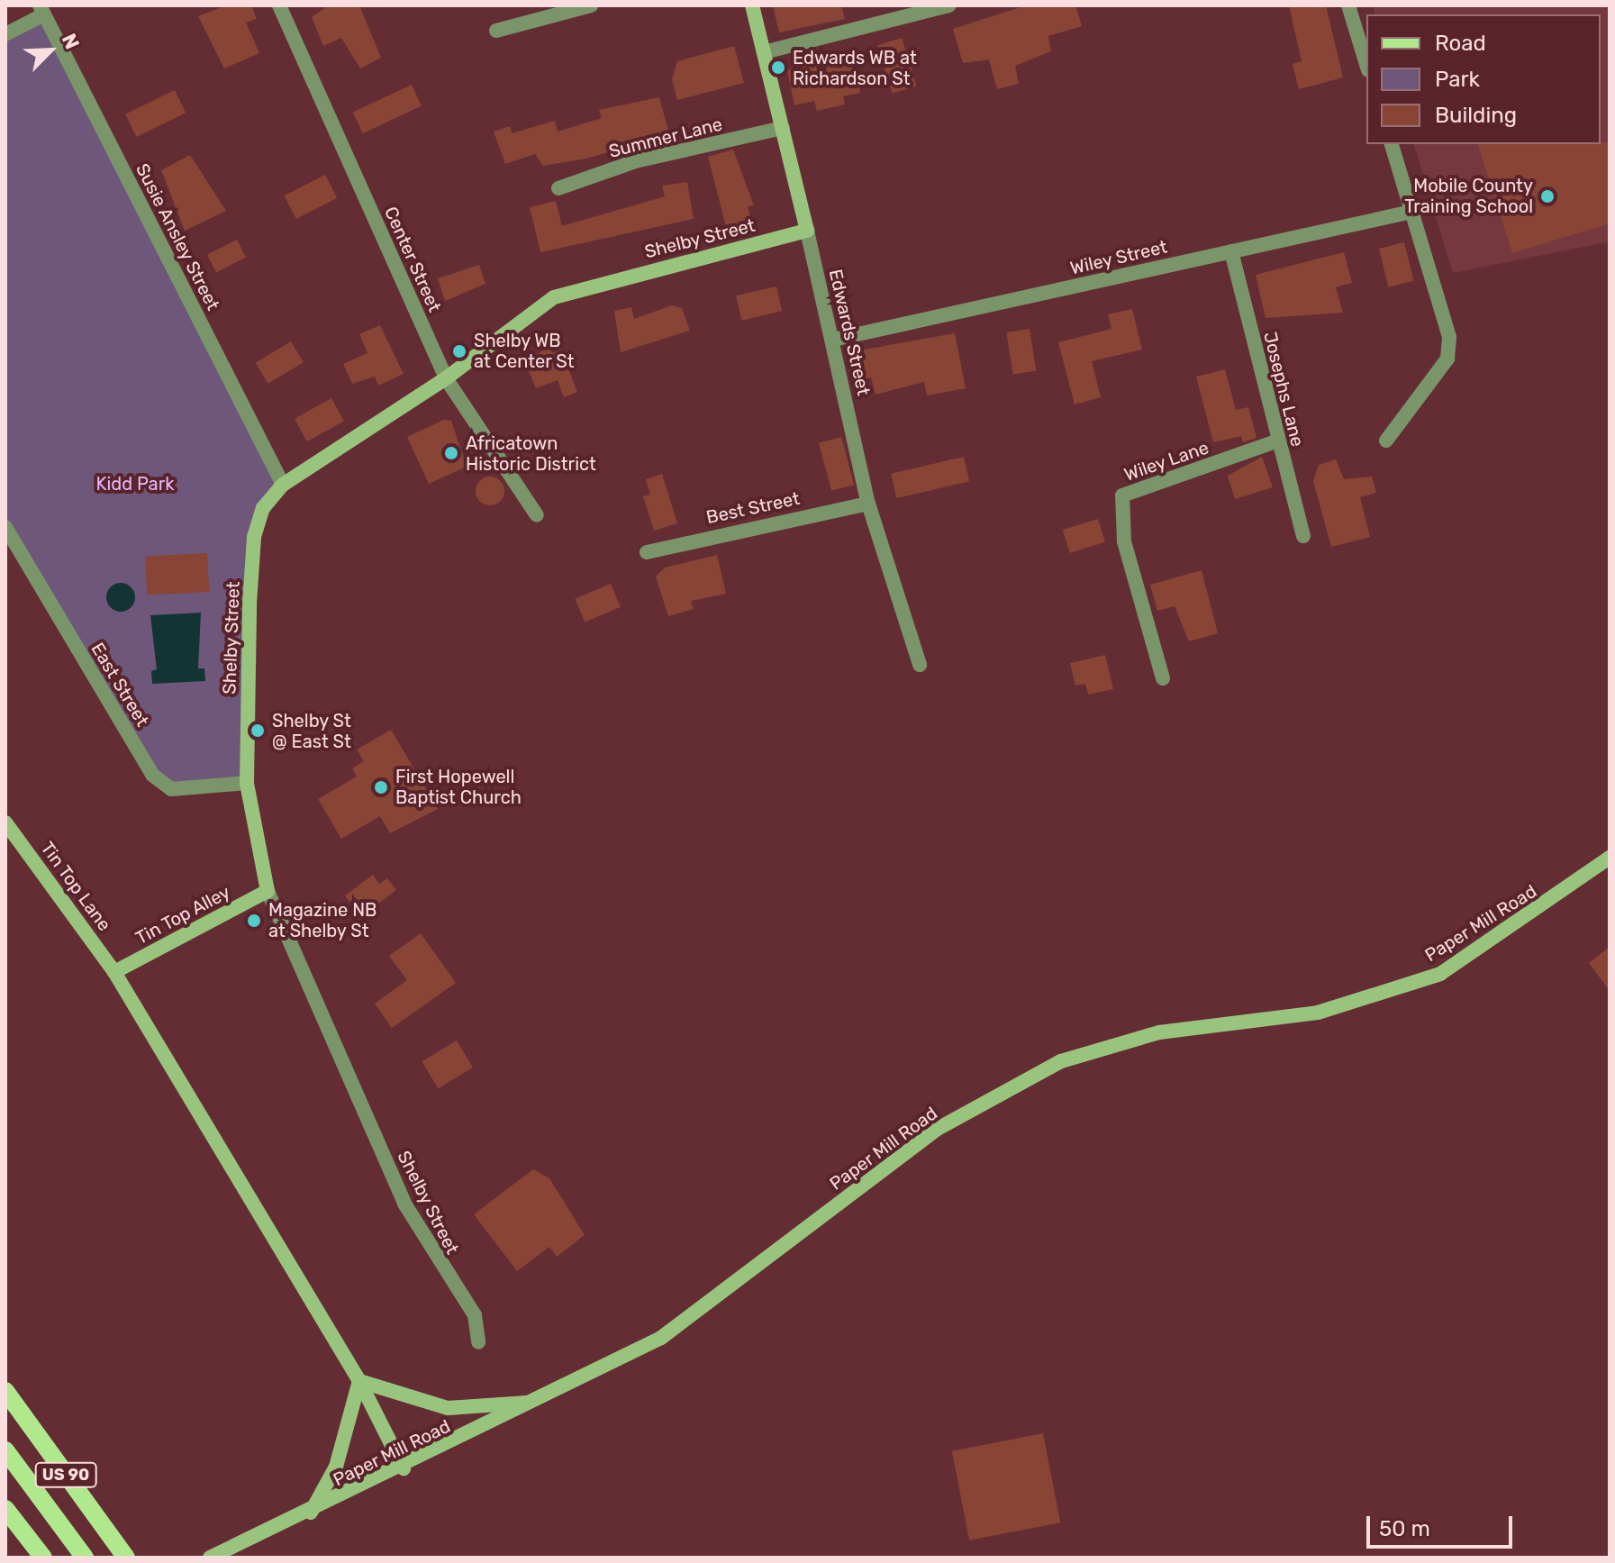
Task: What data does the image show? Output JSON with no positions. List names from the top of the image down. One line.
{"streets":{"main road":["US 90"],"street":["Summer Lane","Susie Ansley Street","Shelby Street","Wiley Street","Center Street","Edwards Street","Josephs Lane","Wiley Lane","Best Street","East Street","Tin Top Lane","Tin Top Alley","Paper Mill Road"]},"crossings":[["Summer Lane","Edwards Street"],["Susie Ansley Street","Shelby Street"],["Shelby Street","Center Street"],["Shelby Street","Edwards Street"],["Shelby Street","East Street"],["Shelby Street","Tin Top Alley"],["Wiley Street","Edwards Street"],["Wiley Street","Josephs Lane"],["Edwards Street","Best Street"],["Josephs Lane","Wiley Lane"],["Tin Top Lane","Tin Top Alley"],["Tin Top Lane","Paper Mill Road"]],"parks":["Kidd Park"],"places":["Edwards WB at Richardson St","Mobile County Training School","Shelby WB at Center St","Africatown Historic District","Shelby St @ East St","First Hopewell Baptist Church","Magazine NB at Shelby St"],"legend":["Road","Park","Building"],"scale_bar":"50 m","north":"top right"}
